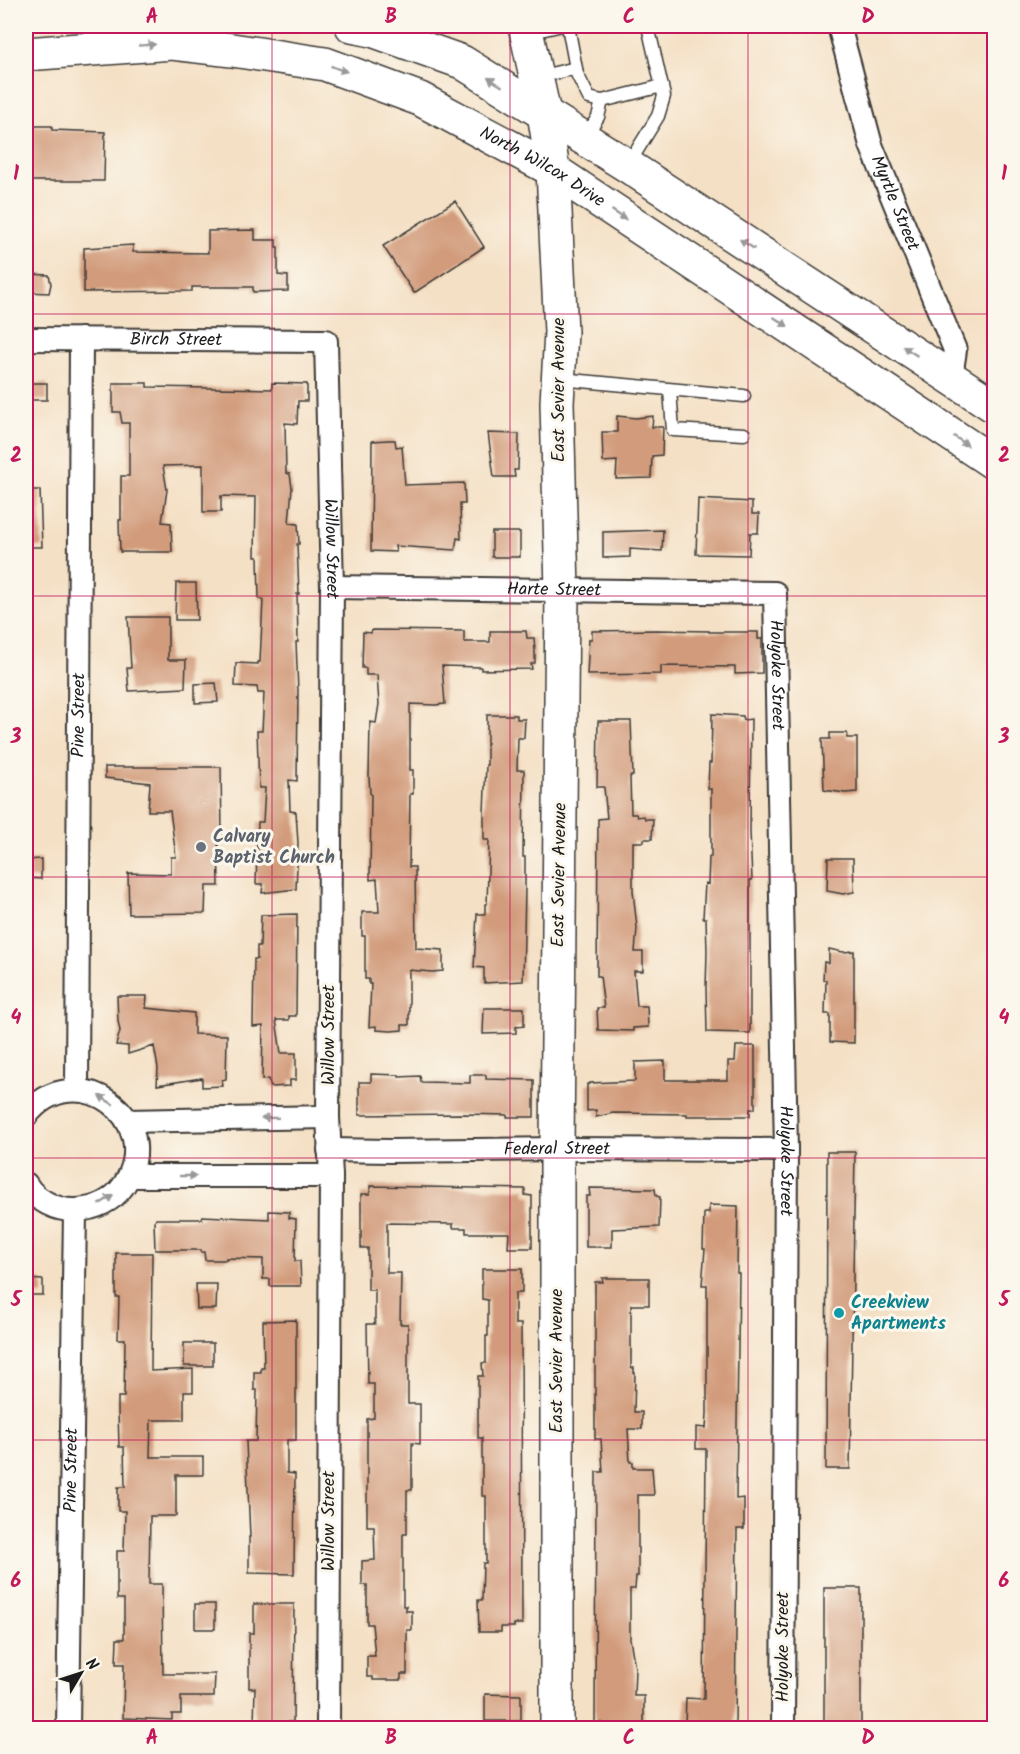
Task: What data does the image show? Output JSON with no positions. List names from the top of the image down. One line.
{"streets":{"street":["North Wilcox Drive","Myrtle Street","Birch Street","East Sevier Avenue","Willow Street","Harte Street","Holyoke Street","Pine Street","Federal Street"]},"crossings":[["North Wilcox Drive","East Sevier Avenue"],["Birch Street","Willow Street"],["Birch Street","Pine Street"],["East Sevier Avenue","Harte Street"],["East Sevier Avenue","Federal Street"],["Willow Street","Harte Street"],["Willow Street","Federal Street"],["Harte Street","Holyoke Street"],["Holyoke Street","Federal Street"]],"places":["Calvary Baptist Church","Creekview Apartments"],"north":"top right","grid":{"columns":["A","B","C","D"],"rows":["1","2","3","4","5","6"]}}
